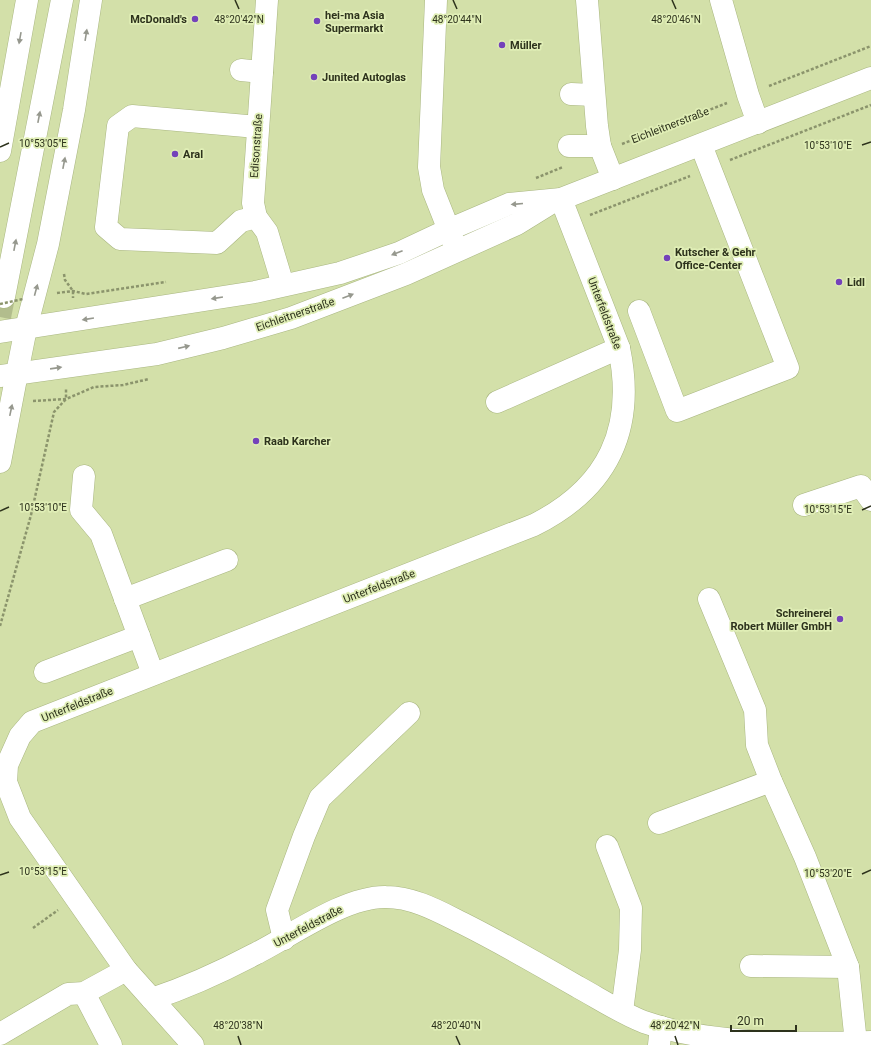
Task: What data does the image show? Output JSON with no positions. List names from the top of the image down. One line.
{"streets":{"main road":["Eichleitnerstraße","Edisonstraße","Unterfeldstraße"]},"crossings":[["Eichleitnerstraße","Edisonstraße"],["Eichleitnerstraße","Unterfeldstraße"]],"places":["McDonald's","hei-ma Asia Supermarkt","Müller","Junited Autoglas","Aral","Kutscher & Gehr Office-Center","Lidl","Raab Karcher","Schreinerei Robert Müller GmbH"],"scale_bar":"20 m","coordinates":["48°20'42\"N","48°20'44\"N","48°20'46\"N","10°53'05\"E","10°53'10\"E","10°53'15\"E","10°53'20\"E","48°20'38\"N","48°20'40\"N"]}
